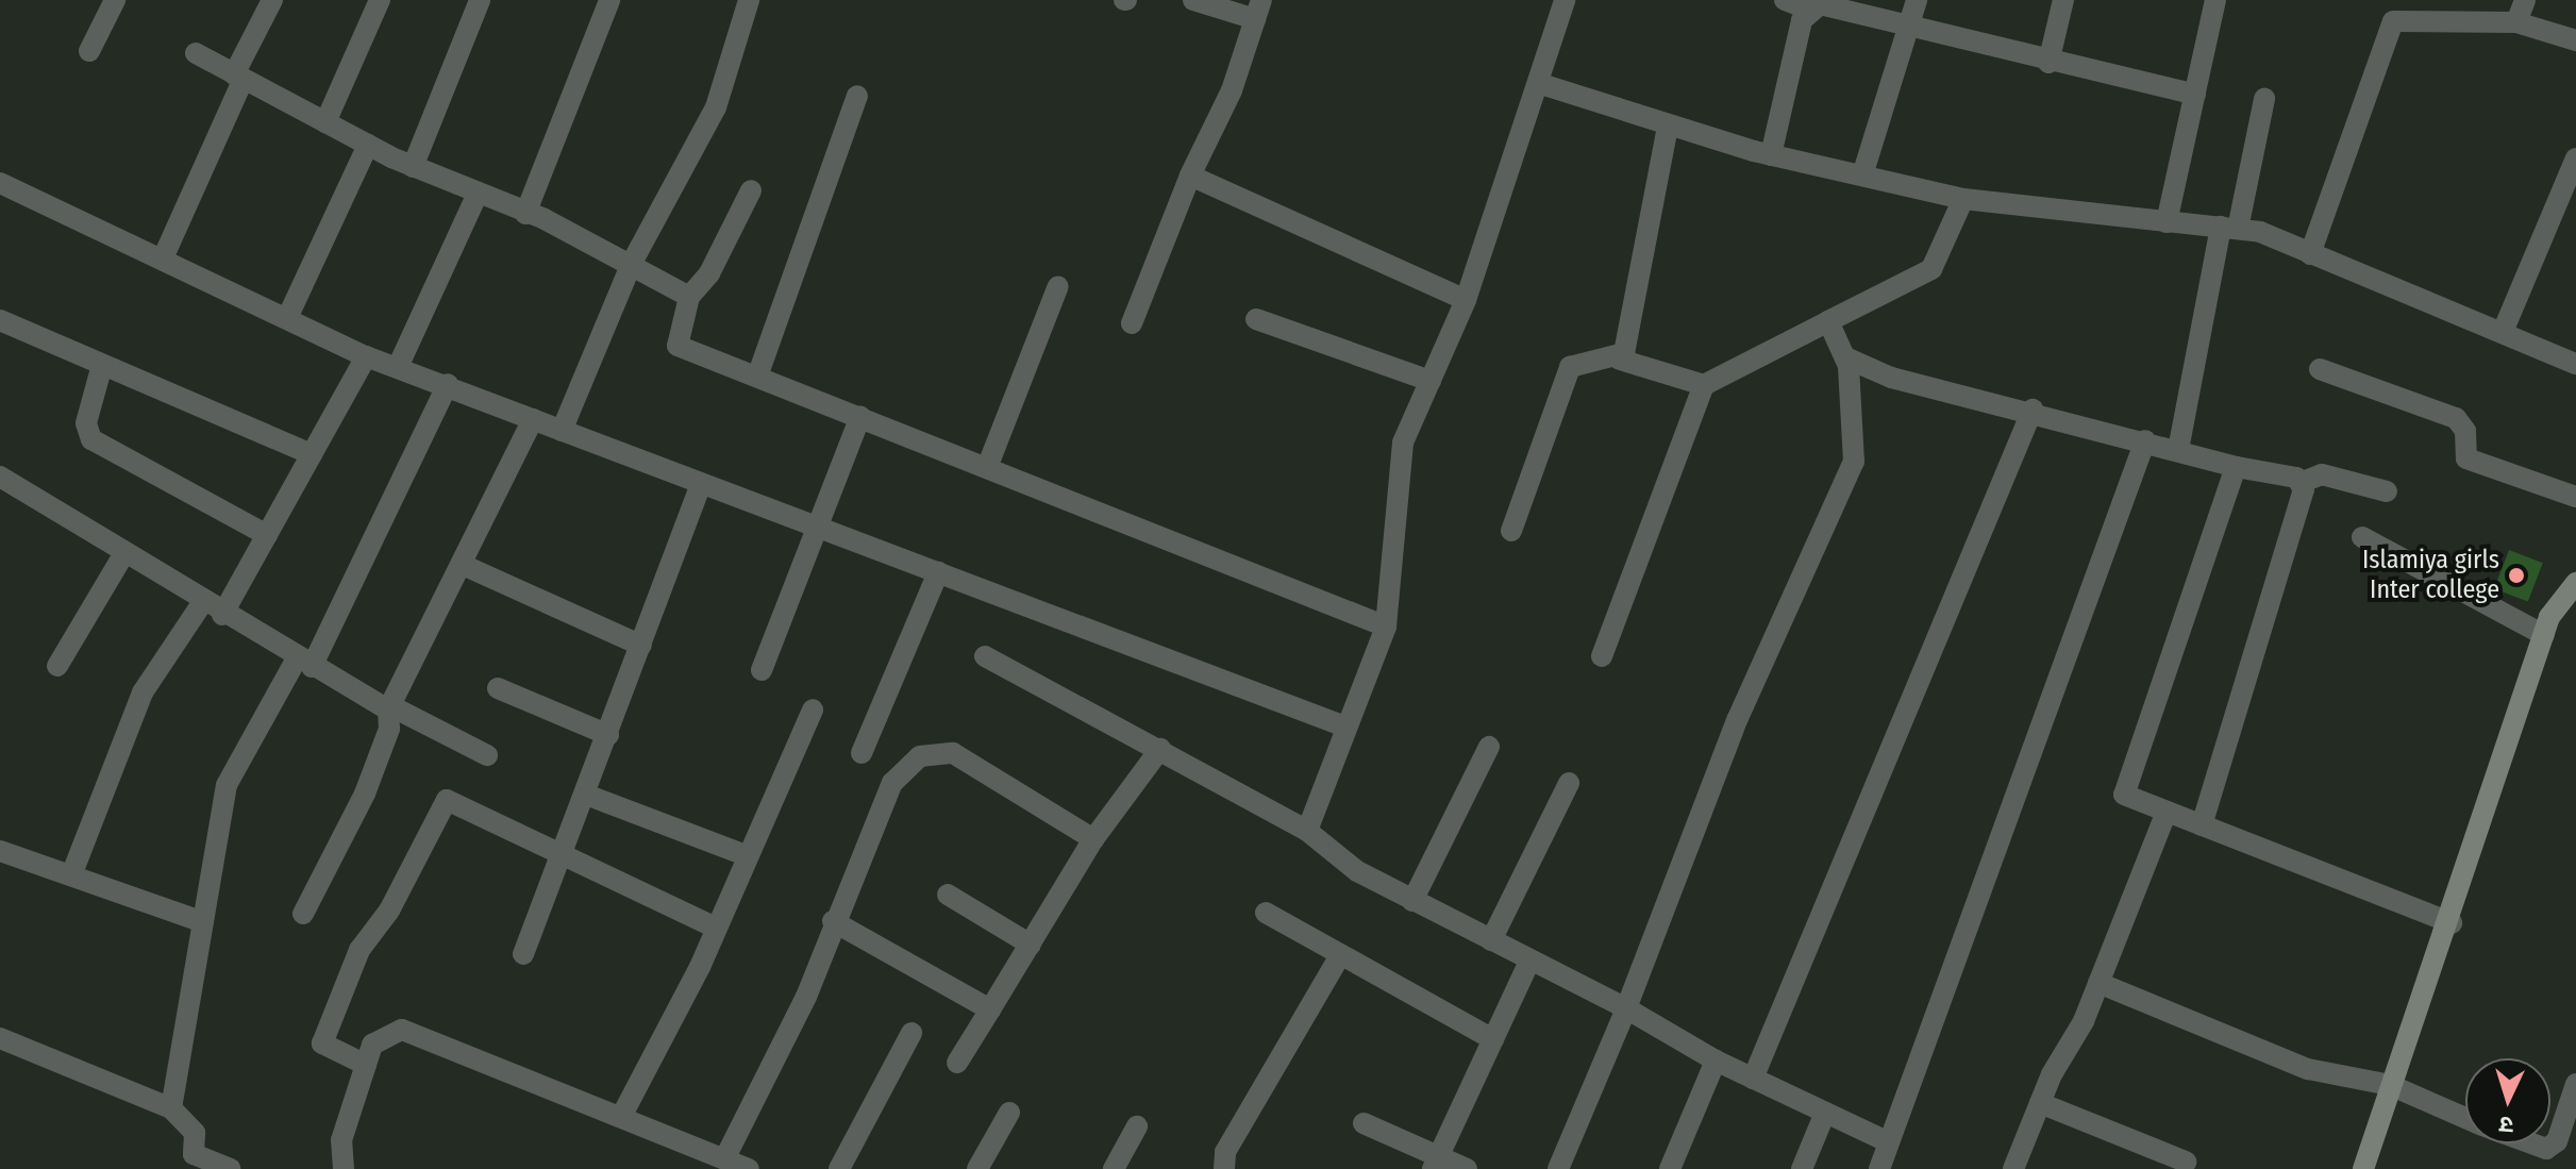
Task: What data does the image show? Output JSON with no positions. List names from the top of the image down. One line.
{"places":["Islamiya girls Inter college"],"north":"bottom"}
